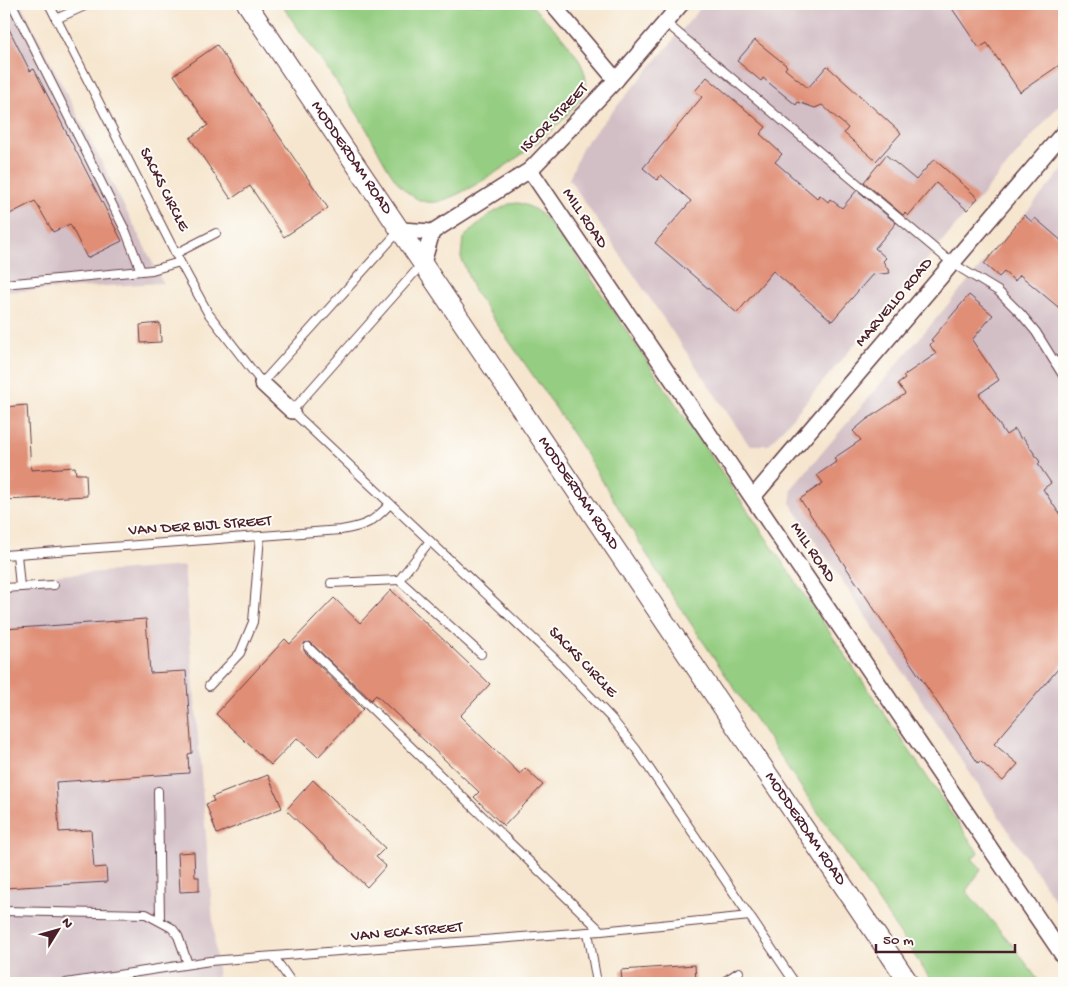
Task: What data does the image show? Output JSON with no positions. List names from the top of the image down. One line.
{"streets":{"street":["ISCOR STREET","MODDERDAM ROAD","SACKS CIRCLE","MILL ROAD","MARVELLO ROAD"],"lane":["VAN DER BIJL STREET","VAN ECK STREET"]},"crossings":[["ISCOR STREET","MILL ROAD"],["SACKS CIRCLE","VAN DER BIJL STREET"],["SACKS CIRCLE","VAN ECK STREET"],["MILL ROAD","MARVELLO ROAD"]],"scale_bar":"50 m","north":"top right"}
